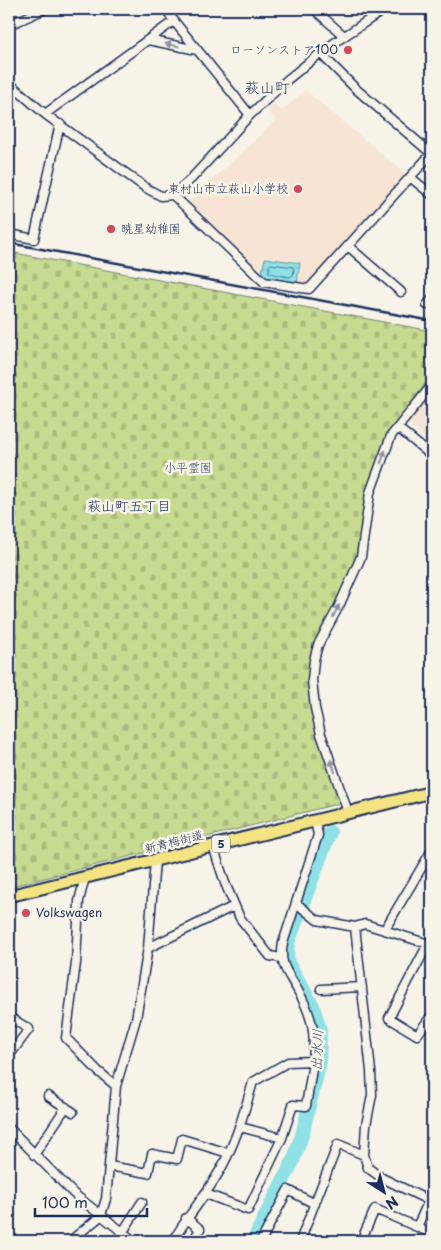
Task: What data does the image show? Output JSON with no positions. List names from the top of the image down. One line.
{"streets":{"main road":["新青梅街道","5"]},"districts":["萩山町","萩山町五丁目"],"water":["出水川"],"parks":["小平霊園"],"places":["ローソンストア100","東村山市立萩山小学校","暁星幼稚園","Volkswagen"],"scale_bar":"100 m","north":"bottom right"}
